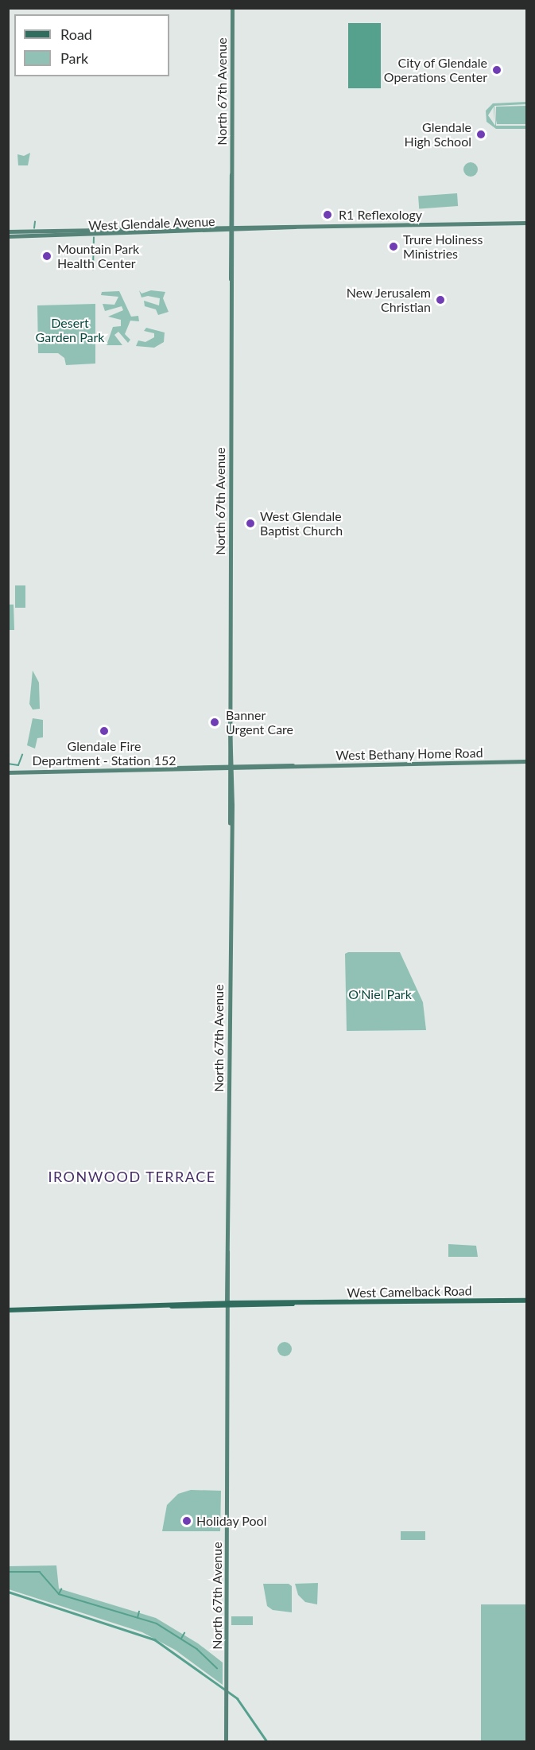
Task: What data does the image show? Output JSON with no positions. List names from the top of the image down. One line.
{"streets":{"main road":["North 67th Avenue","West Glendale Avenue","West Bethany Home Road","West Camelback Road"]},"crossings":[["North 67th Avenue","West Glendale Avenue"],["North 67th Avenue","West Bethany Home Road"],["North 67th Avenue","West Camelback Road"]],"districts":["IRONWOOD TERRACE"],"parks":["Desert Garden Park","O'Niel Park"],"places":["City of Glendale Operations Center","Glendale High School","R1 Reflexology","Trure Holiness Ministries","Mountain Park Health Center","New Jerusalem Christian","West Glendale Baptist Church","Banner Urgent Care","Glendale Fire Department - Station 152","Holiday Pool"],"legend":["Road","Park"]}
